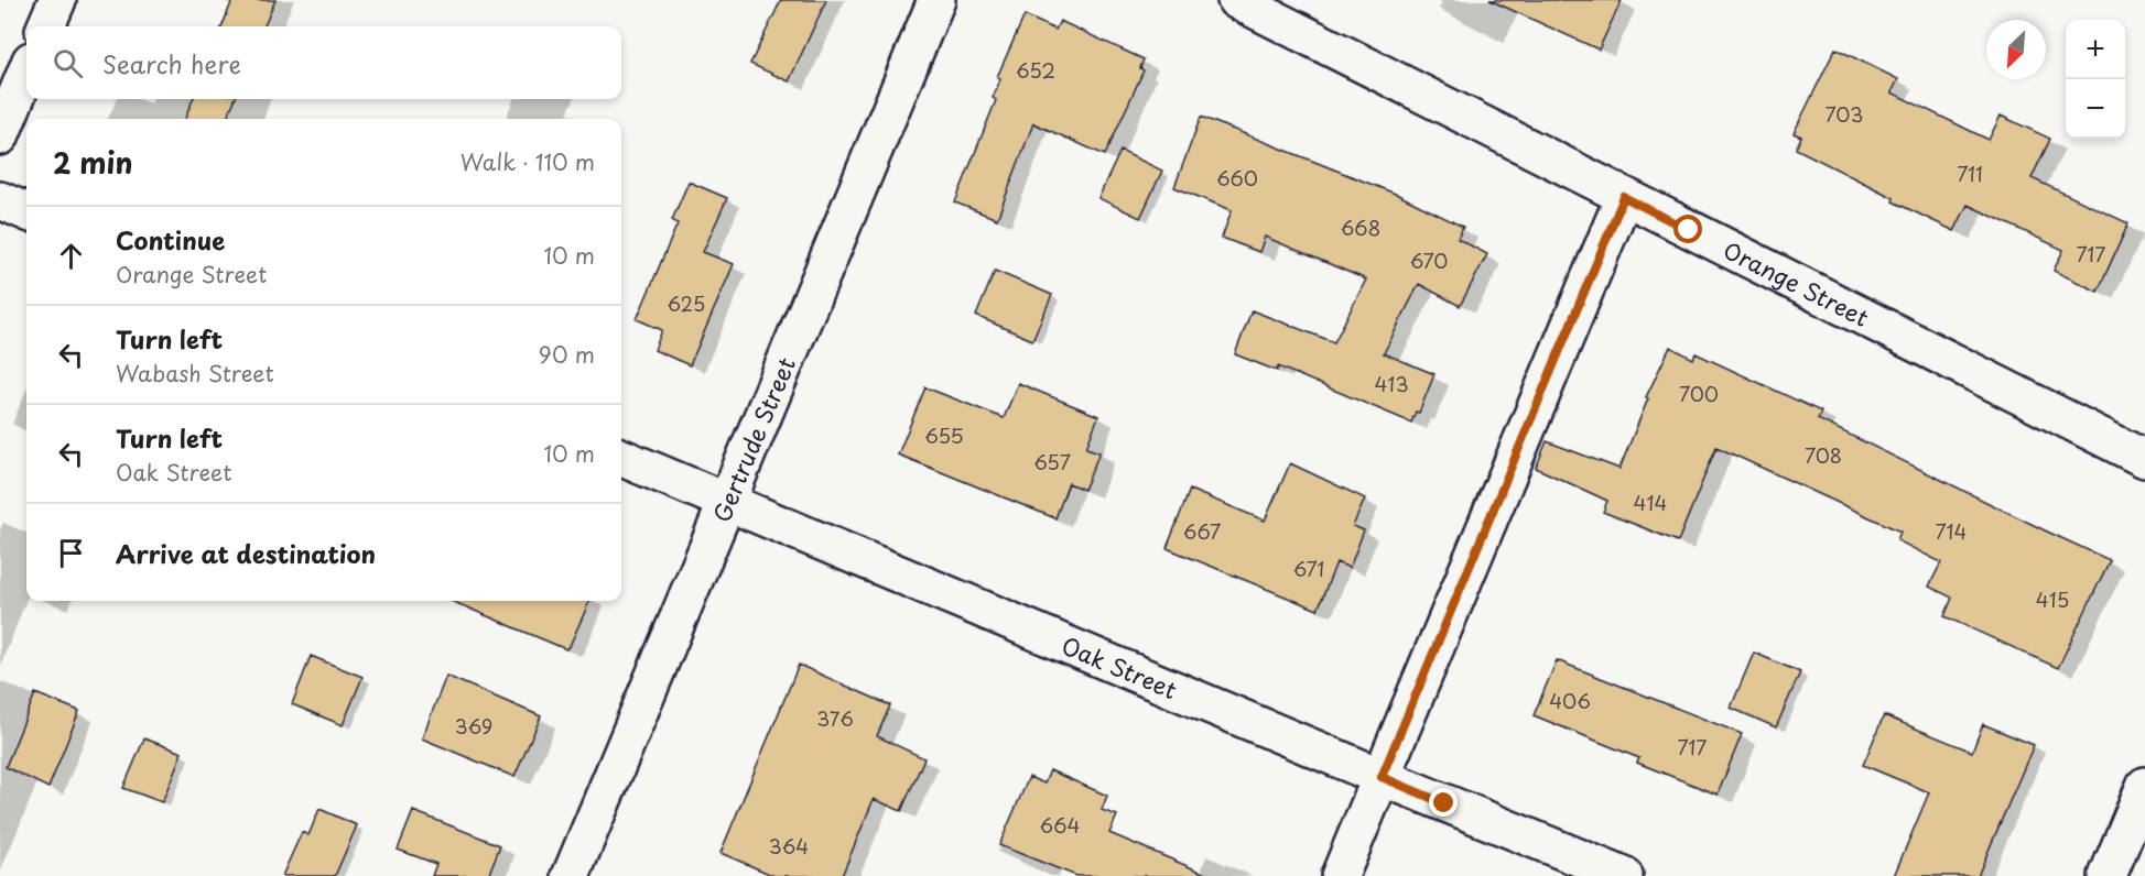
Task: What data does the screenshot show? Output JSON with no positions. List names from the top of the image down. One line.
{"streets":{"street":["Orange Street","Gertrude Street","Oak Street"]},"crossings":[["Gertrude Street","Oak Street"]],"house_numbers":["652","703","711","660","668","717","670","625","413","700","655","708","657","414","667","714","671","415","406","376","369","717","664","364"],"north":"bottom left","page":{"map_buttons":["+","−"],"search":"Search here","heading":["2 min","Walk · 110 m"],"list":[["Continue","Orange Street","10 m"],["Turn left","Wabash Street","90 m"],["Turn left","Oak Street","10 m"],"Arrive at destination"]}}
